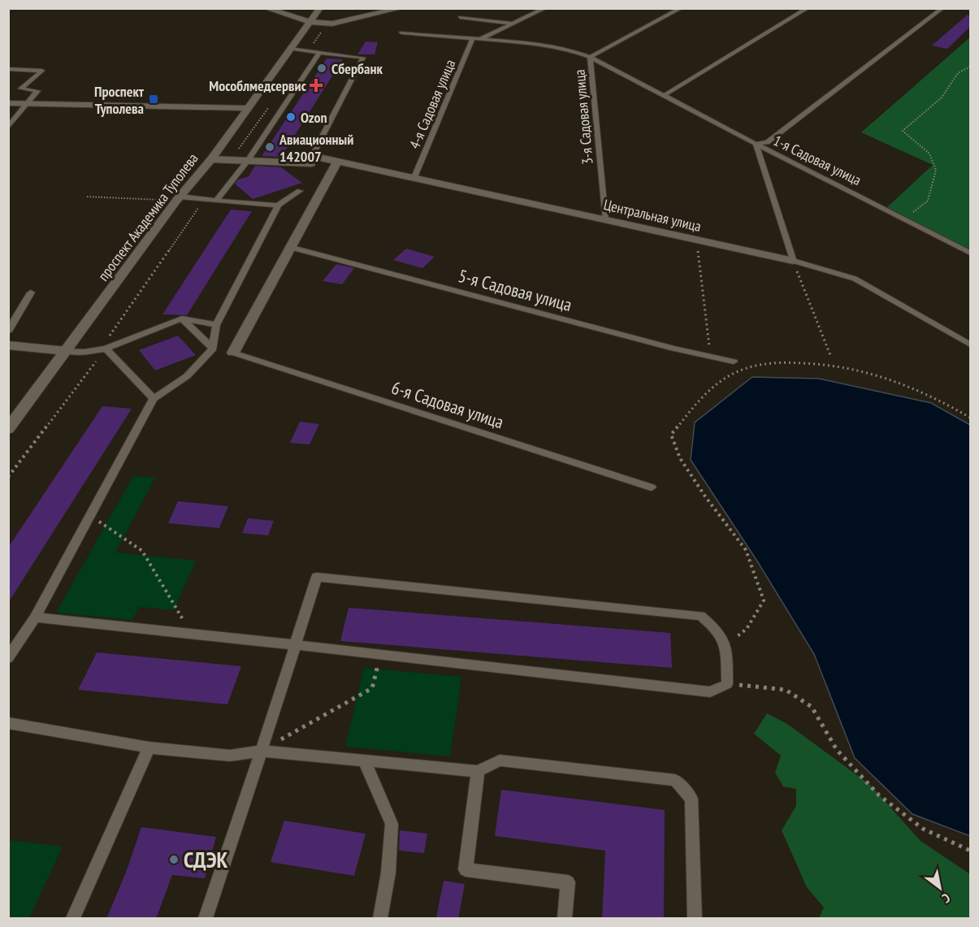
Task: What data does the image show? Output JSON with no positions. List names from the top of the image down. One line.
{"streets":{"street":["Центральная улица","проспект Академика Туполева"],"lane":["4-я Садовая улица","3-я Садовая улица","1-я Садовая улица","5-я Садовая улица","6-я Садовая улица"]},"crossings":[["4-я Садовая улица","Центральная улица"],["3-я Садовая улица","Центральная улица"]],"places":{"other":["Сбербанк","Ozon","Авиационный 142007","СДЭК"],"health":["Мособлмедсервис"],"transit":["Проспект Туполева"]},"north":"bottom right"}
